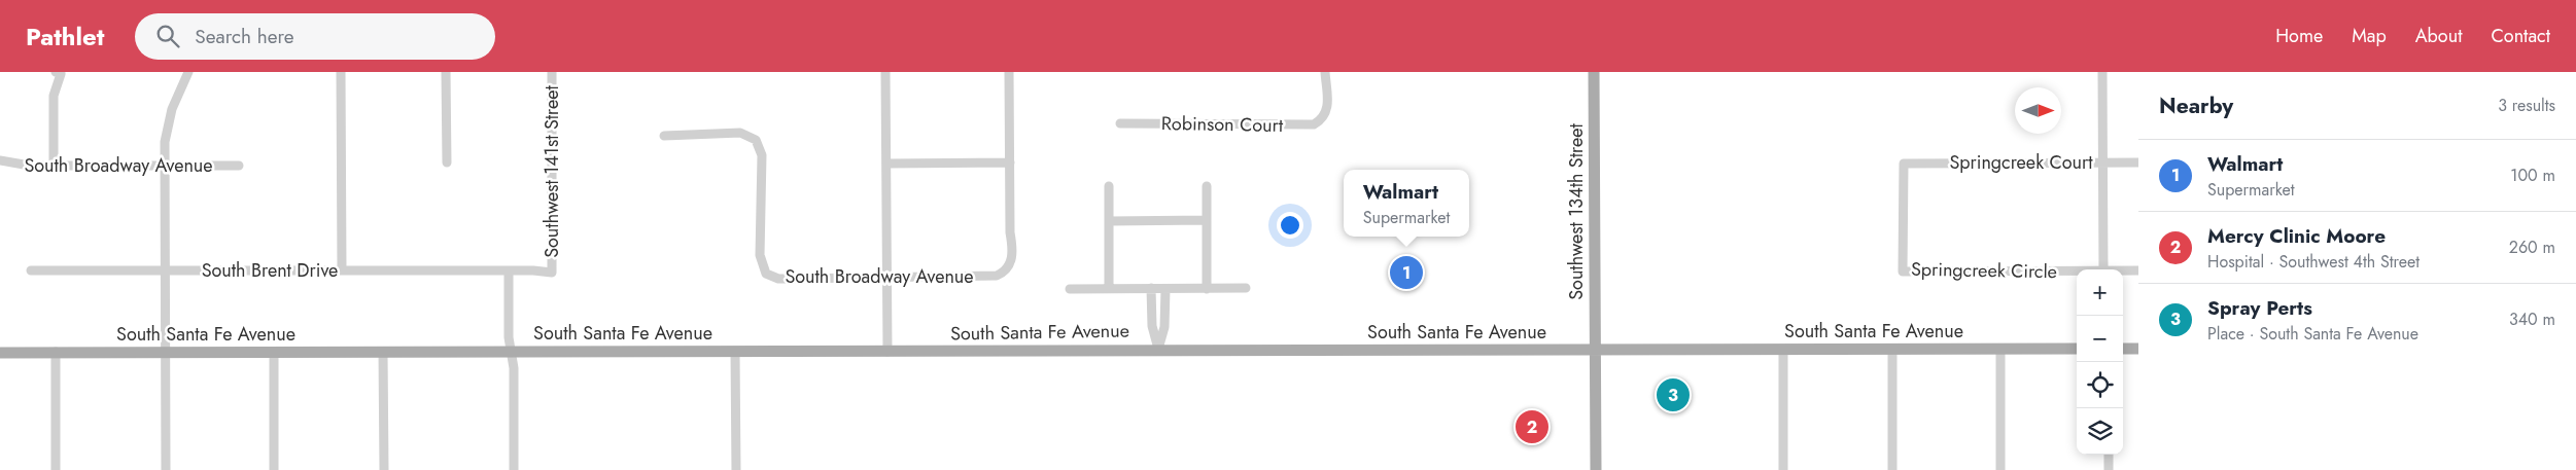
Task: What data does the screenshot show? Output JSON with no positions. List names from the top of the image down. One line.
{"streets":{"main road":["Southwest 134th Street","South Santa Fe Avenue"],"street":["Robinson Court","Springcreek Court","South Broadway Avenue","Southwest 141st Street","South Brent Drive","Springcreek Circle"]},"crossings":[["Springcreek Court","Springcreek Circle"],["Southwest 141st Street","South Brent Drive"],["Southwest 134th Street","South Santa Fe Avenue"]],"north":"right","page":{"header":"Pathlet","search":"Search here","nav":["Home","Map","About","Contact"],"heading":["Nearby","3 results"],"list":[{"mark":"1","name":"Walmart","note":"Supermarket","value":"100 m"},{"mark":"2","name":"Mercy Clinic Moore","note":"Hospital · Southwest 4th Street","value":"260 m"},{"mark":"3","name":"Spray Perts","note":"Place · South Santa Fe Avenue","value":"340 m"}],"popup":["Walmart","Supermarket"],"pins":["1","3","2"],"map_buttons":["+","−"]}}
